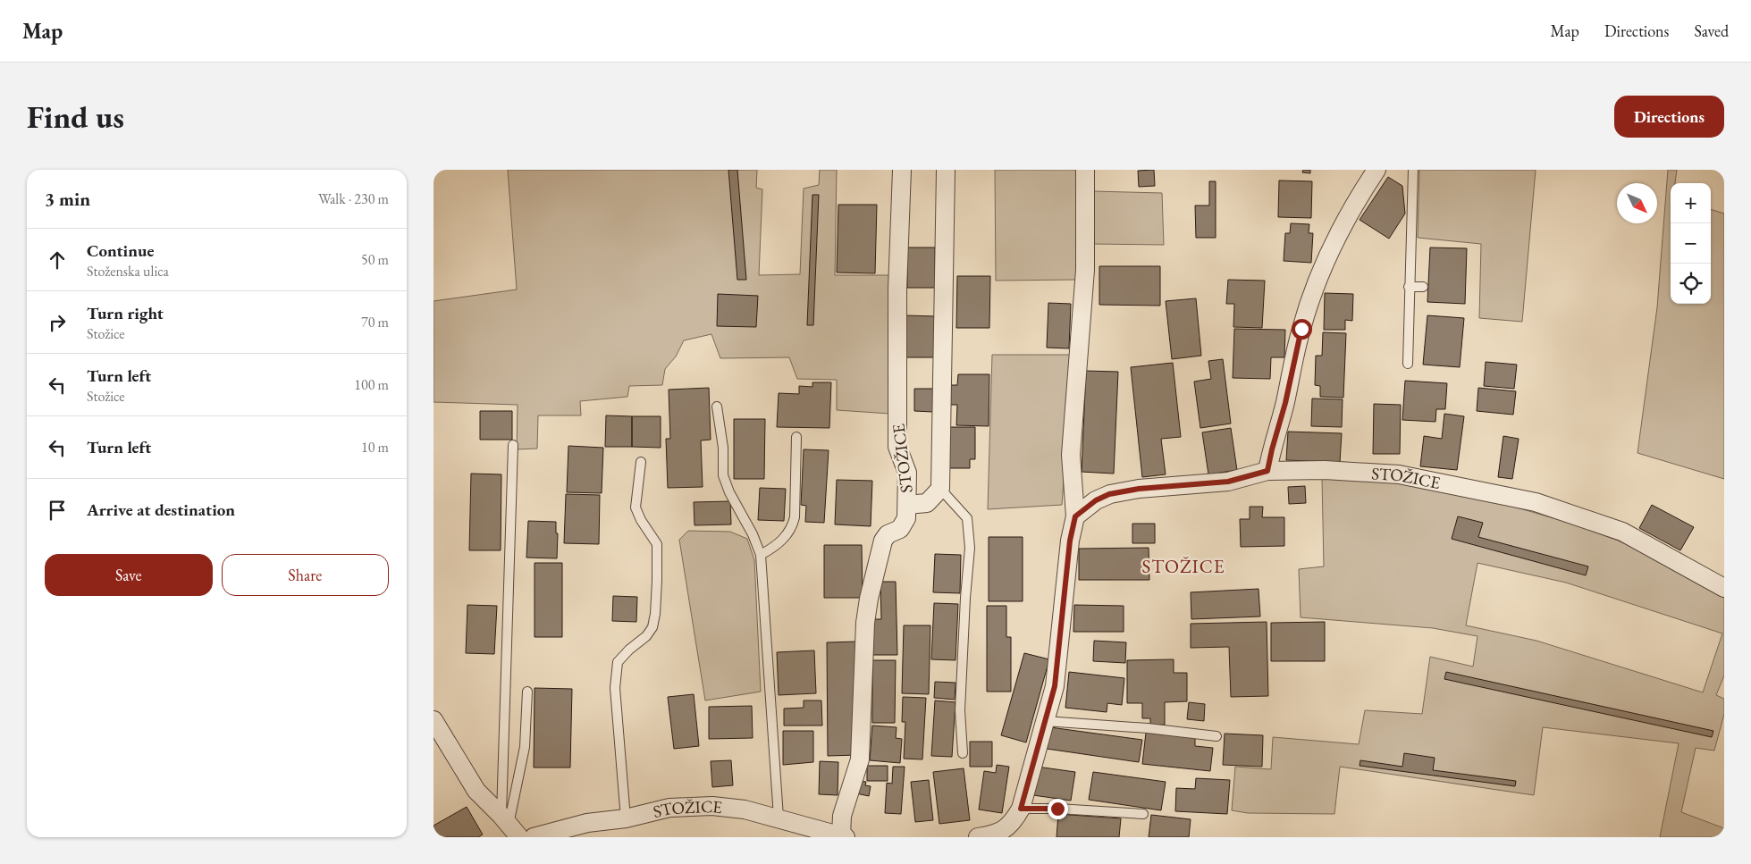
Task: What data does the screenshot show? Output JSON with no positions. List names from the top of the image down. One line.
{"streets":{"street":["STOŽICE"]},"districts":["STOŽICE"],"north":"bottom right","page":{"header":"Map","nav":["Map","Directions","Saved"],"buttons":["Directions",["Save","Share"]],"title":"Find us","heading":["3 min","Walk · 230 m"],"map_buttons":["+","−"],"list":[["Continue","Stoženska ulica","50 m"],["Turn right","Stožice","70 m"],["Turn left","Stožice","100 m"],["Turn left","10 m"],"Arrive at destination"]}}
